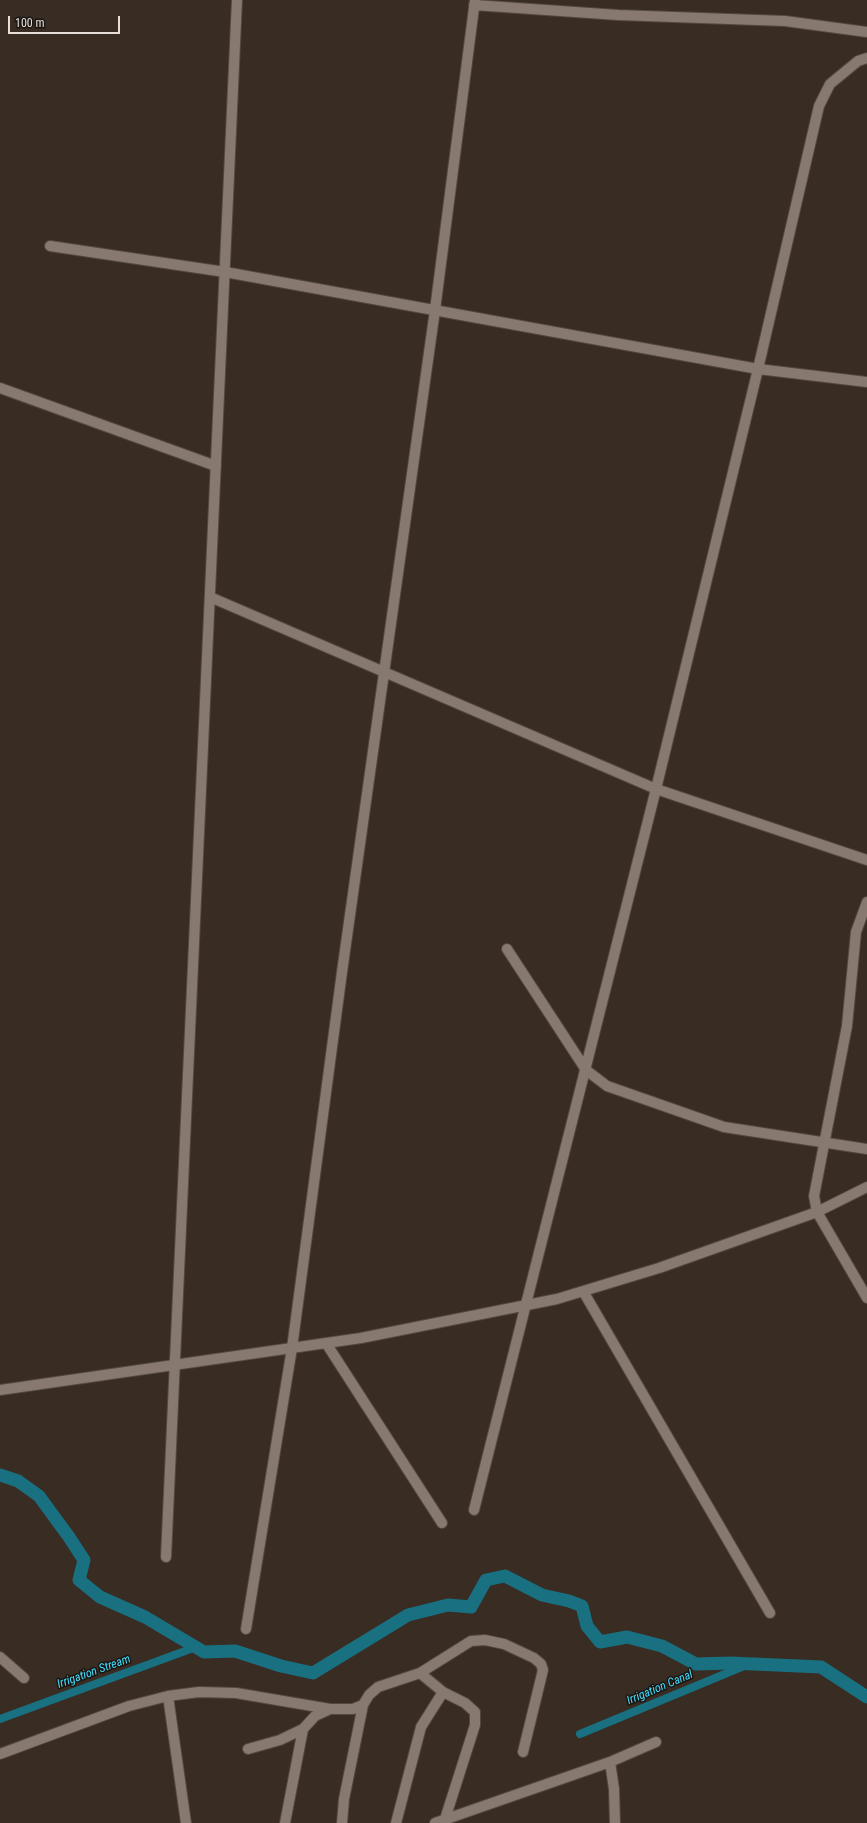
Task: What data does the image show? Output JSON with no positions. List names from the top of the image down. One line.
{"water":["Irrigation Stream","Irrigation Canal"],"scale_bar":"100 m"}
